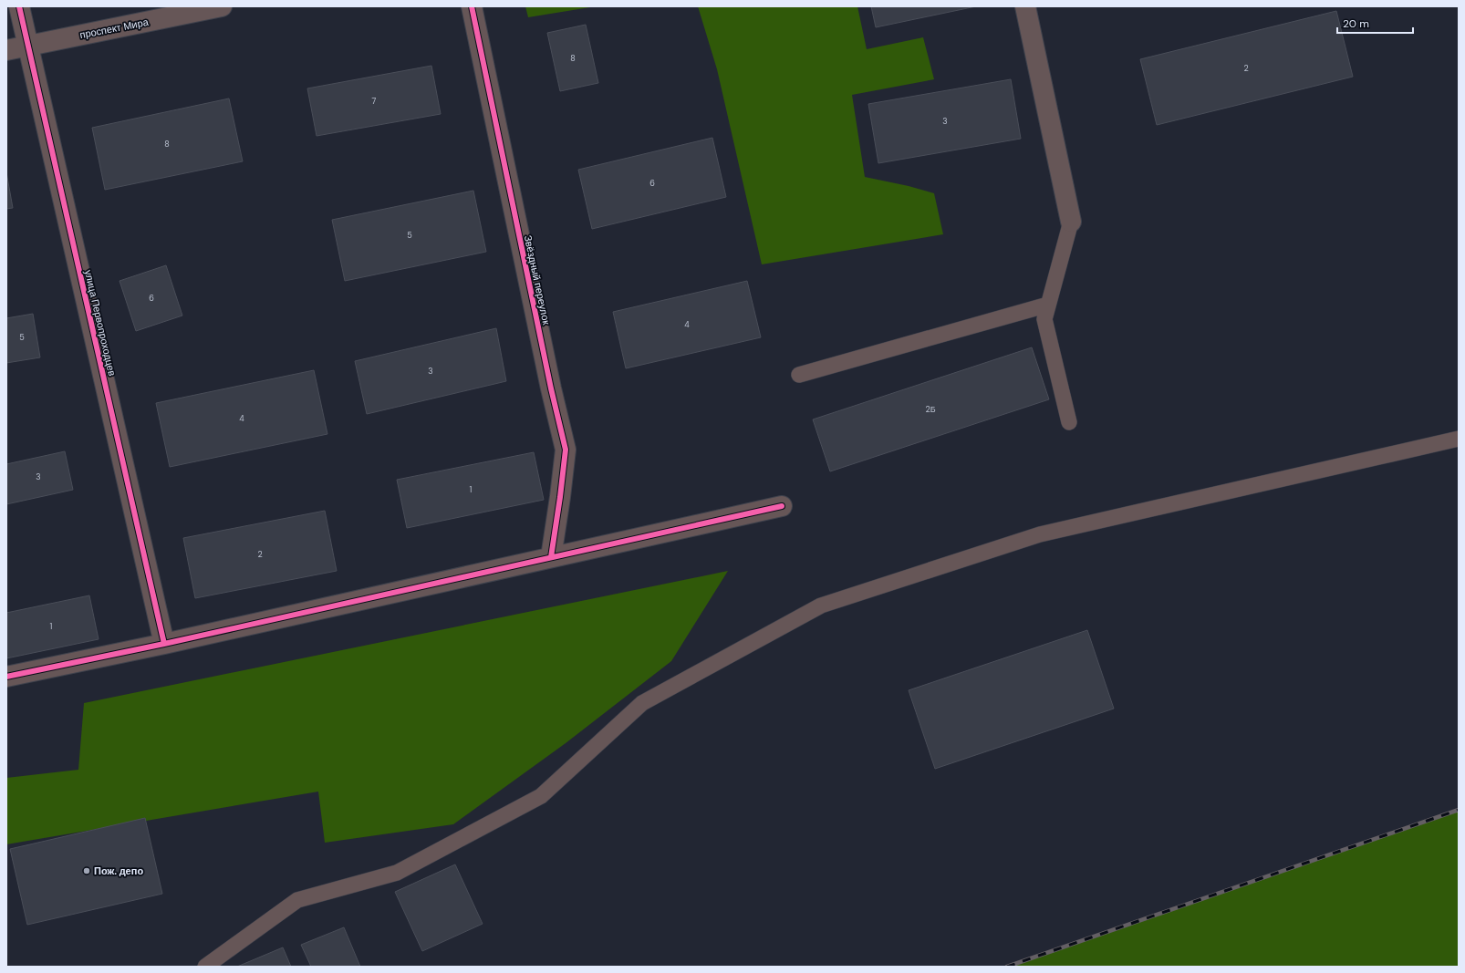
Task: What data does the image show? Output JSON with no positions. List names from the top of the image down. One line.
{"streets":{"street":["проспект Мира","Звёздный переулок","улица Первопроходцев"]},"crossings":[["проспект Мира","улица Первопроходцев"]],"places":["Пож. депо"],"house_numbers":["8","2","7","3","8","6","5","6","4","5","3","2Б","4","3","1","2","1"],"scale_bar":"20 m"}
